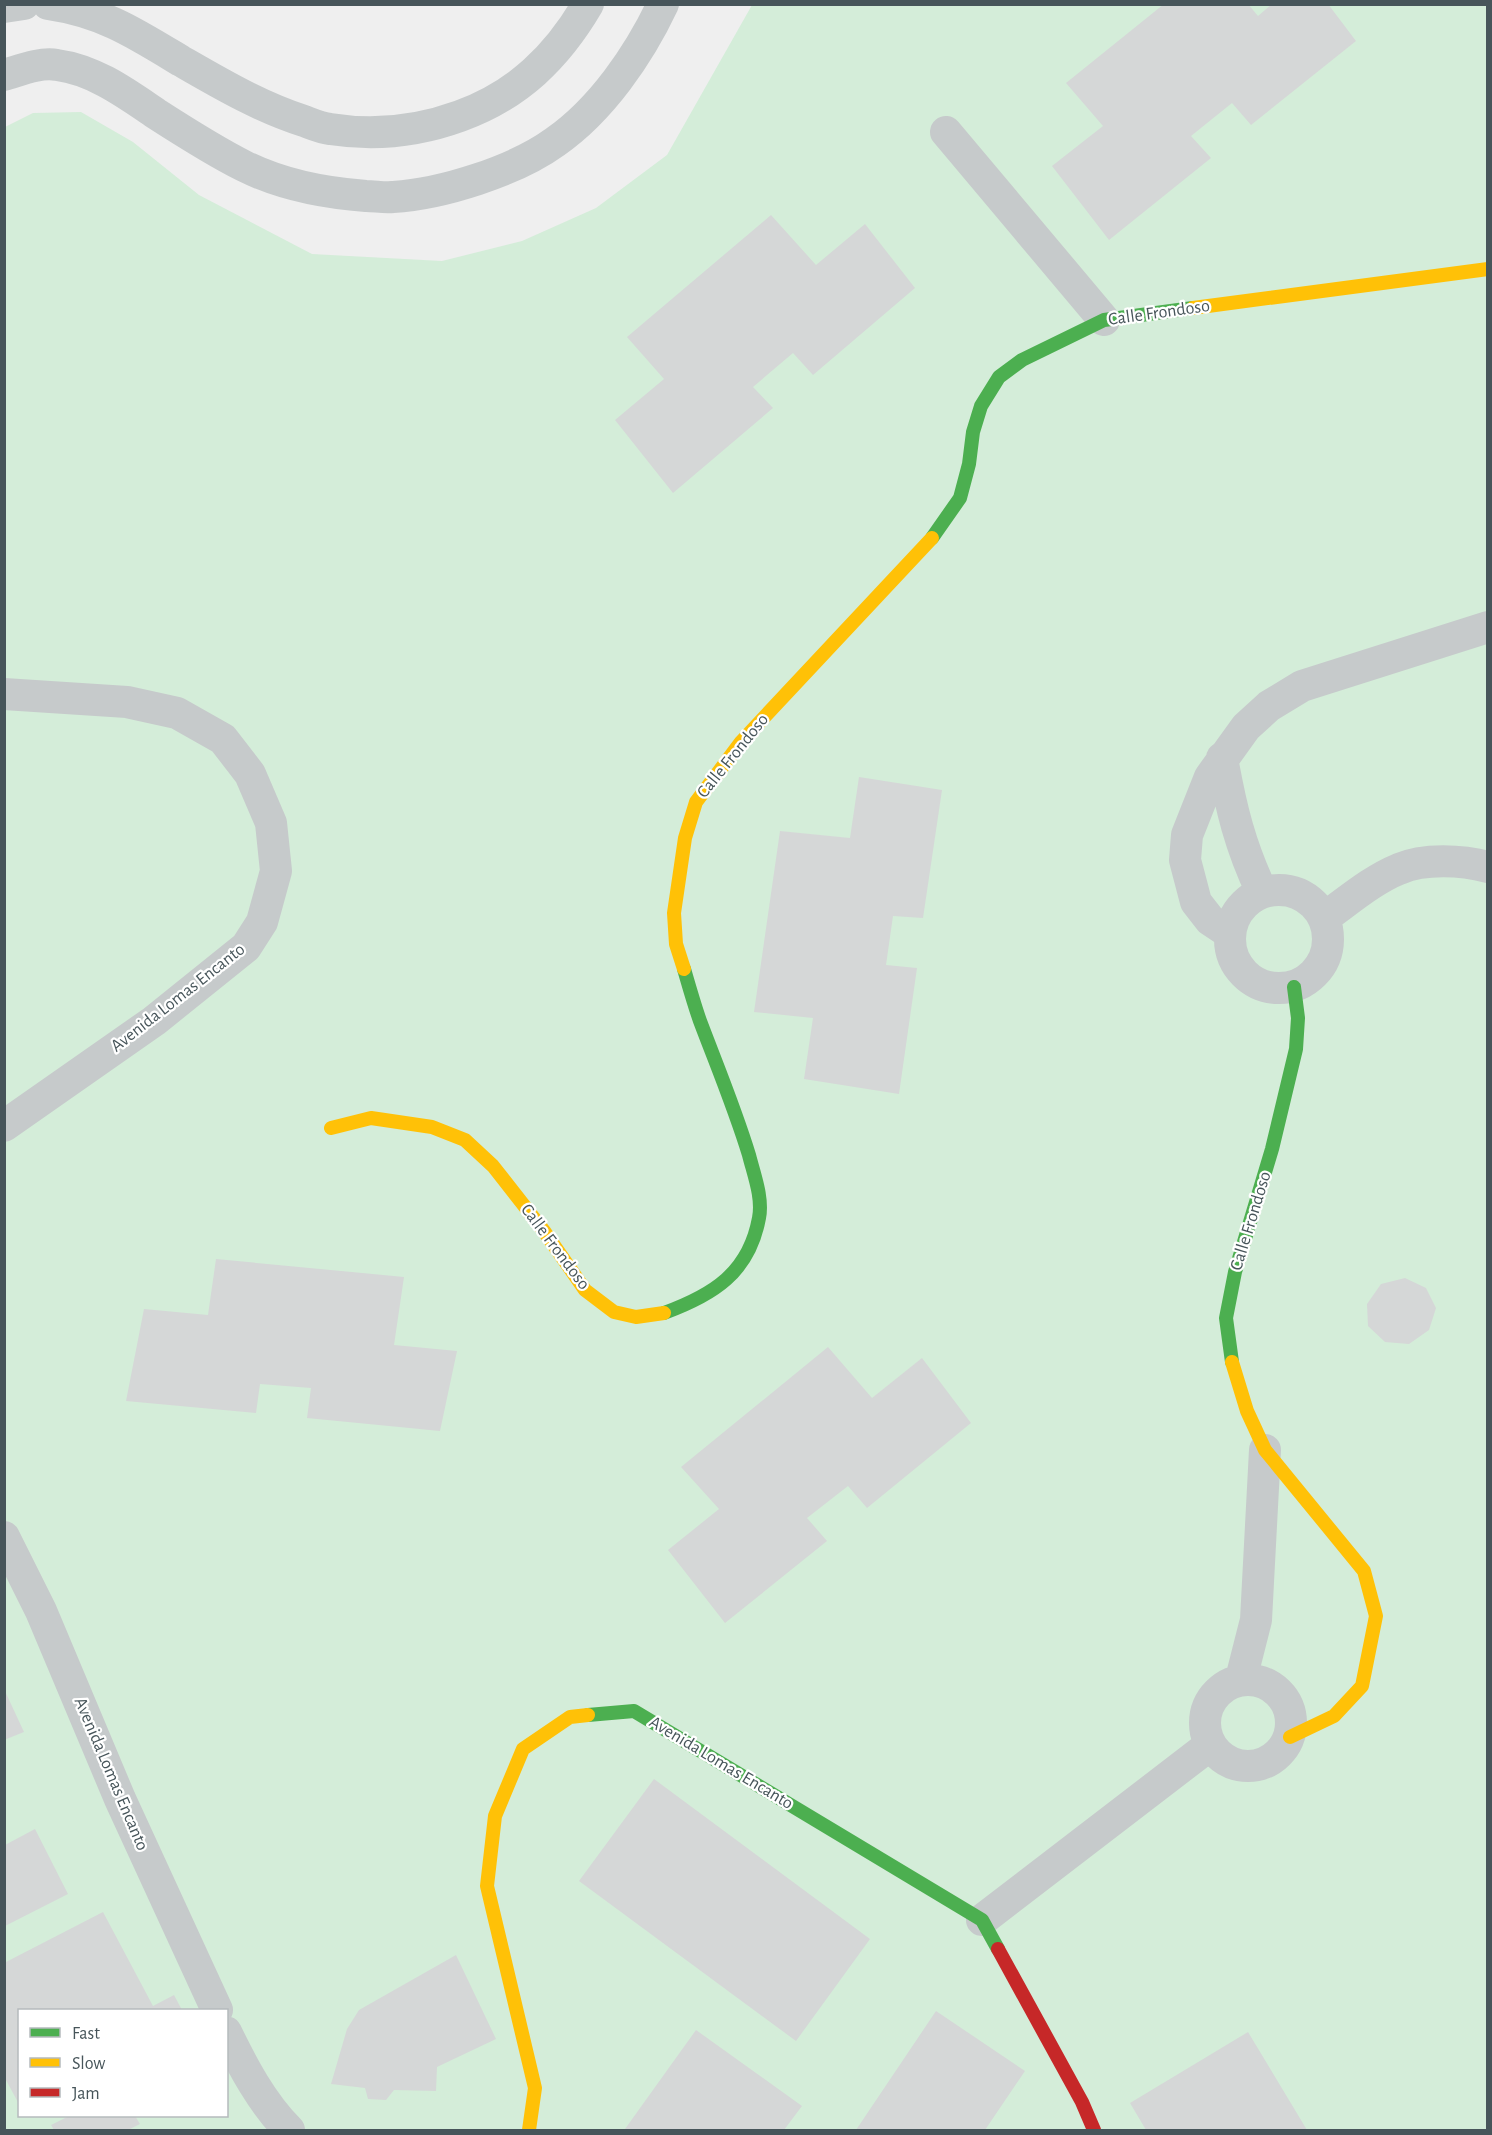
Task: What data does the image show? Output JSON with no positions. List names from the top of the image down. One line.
{"streets":{"street":["Calle Frondoso","Avenida Lomas Encanto"]},"legend":["Fast","Slow","Jam"]}
